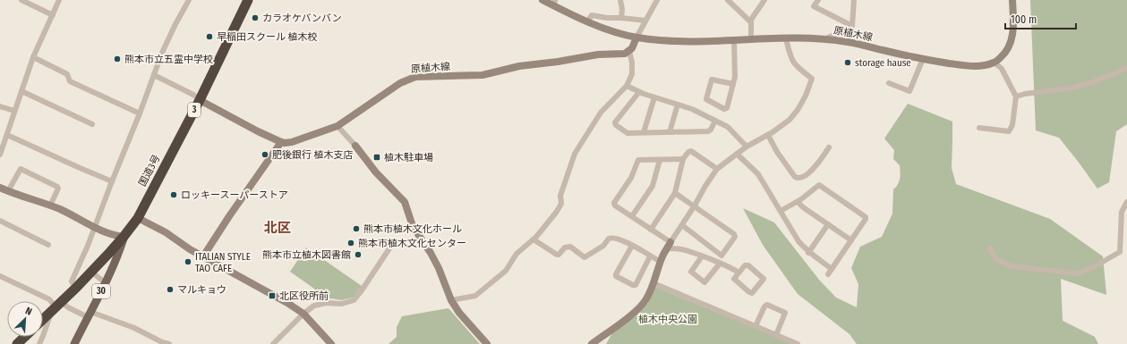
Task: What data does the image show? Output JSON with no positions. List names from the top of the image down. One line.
{"streets":{"highway":["3","国道3号"],"main road":["原植木線","30"]},"crossings":[["国道3号","30"]],"districts":["北区"],"parks":["植木中央公園"],"places":{"other":["カラオケバンバン","早稲田スクール 植木校","熊本市立五霊中学校","storage hause","肥後銀行 植木支店","ロッキースーパーストア","熊本市植木文化ホール","熊本市植木文化センター","熊本市立植木図書館","ITALIAN STYLE TAO CAFE","マルキョウ"],"transit":["植木駐車場","北区役所前"]},"scale_bar":"100 m","north":"top right"}
